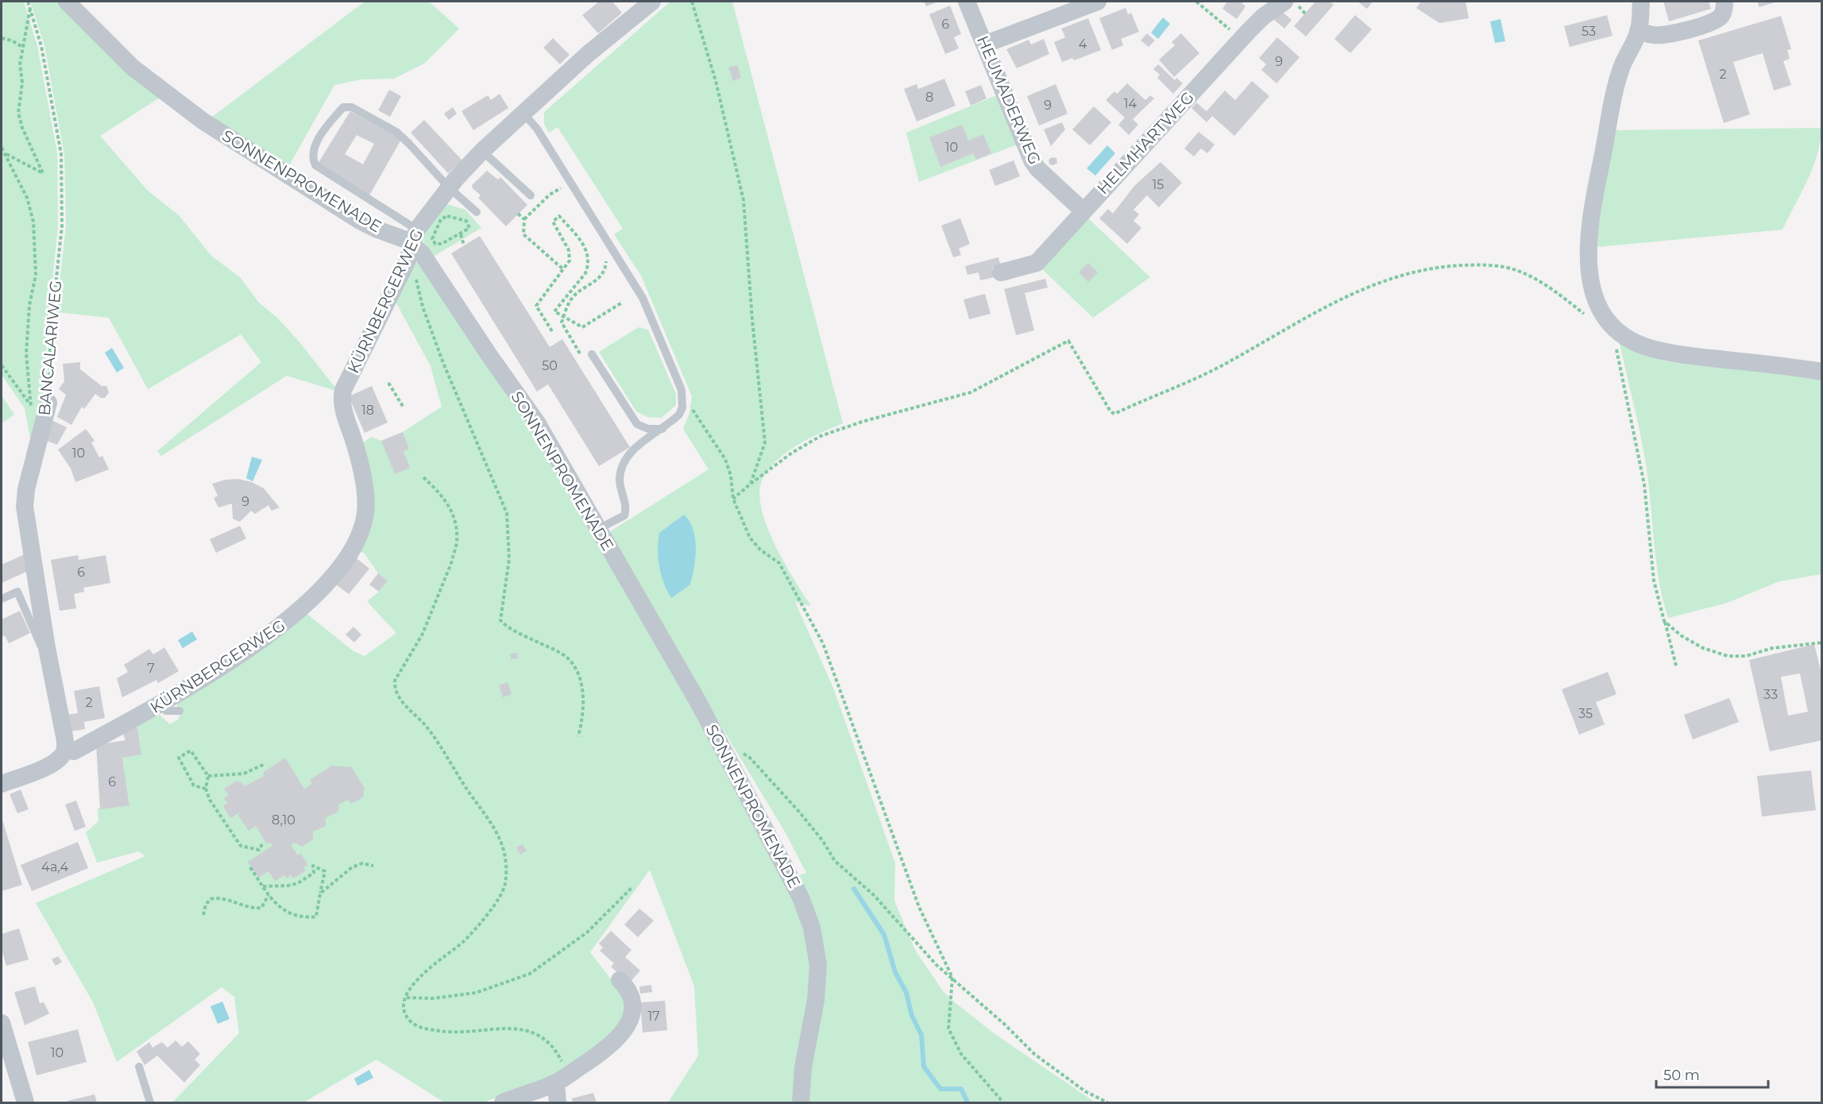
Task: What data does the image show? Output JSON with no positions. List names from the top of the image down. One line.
{"streets":{"street":["HEUMADERWEG","HELMHARTWEG","SONNENPROMENADE","KÜRNBERGERWEG","BANCALARIWEG"]},"crossings":[["HEUMADERWEG","HELMHARTWEG"],["SONNENPROMENADE","KÜRNBERGERWEG"],["KÜRNBERGERWEG","BANCALARIWEG"]],"house_numbers":["6","53","4","9","2","8","14","9","10","15","50","18","10","9","6","7","33","2","35","6","8,10","4a,4","17","10"],"scale_bar":"50 m"}
